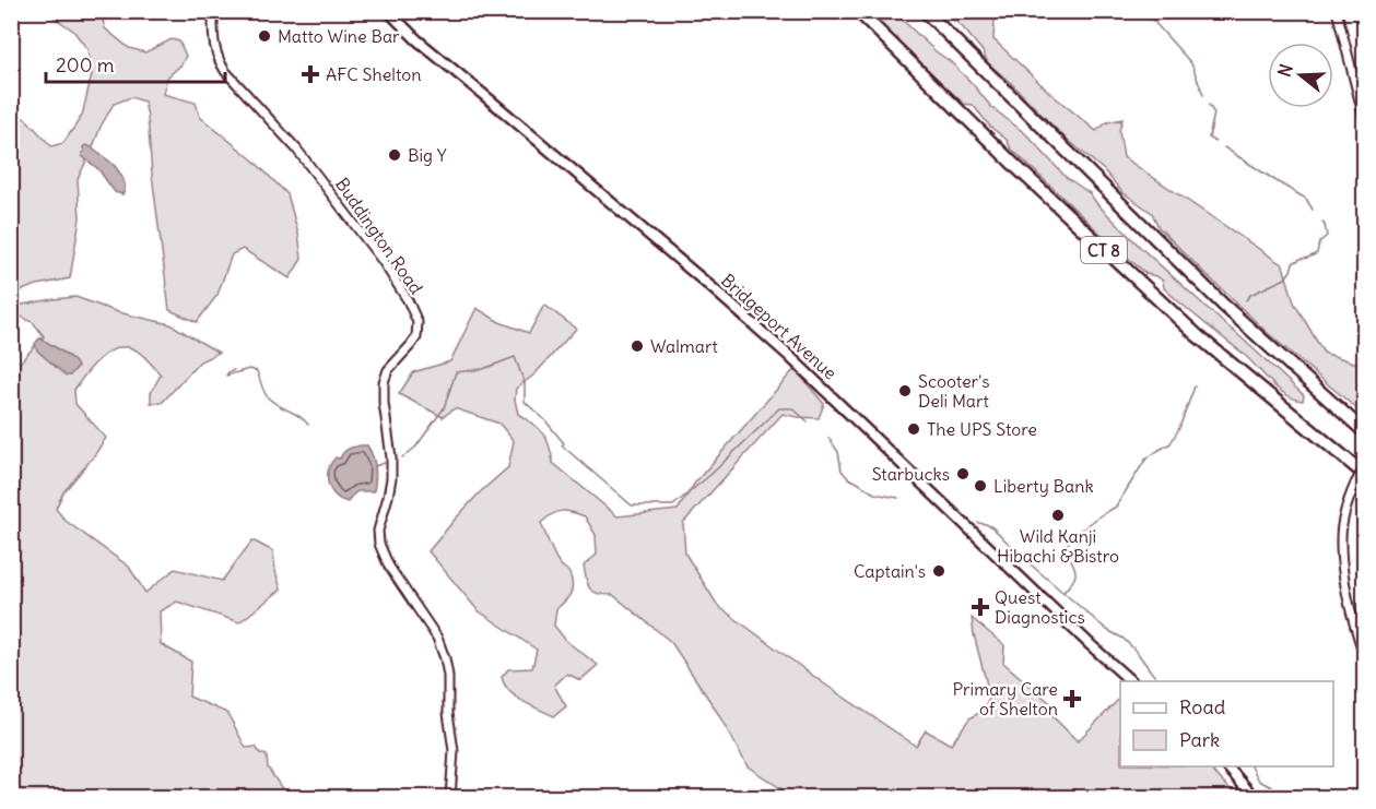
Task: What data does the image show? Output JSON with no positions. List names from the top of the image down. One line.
{"streets":{"highway":["CT 8"],"main road":["Bridgeport Avenue"],"street":["Buddington Road"]},"places":{"other":["Matto Wine Bar","Big Y","Walmart","Scooter's Deli Mart","The UPS Store","Starbucks","Liberty Bank","Wild Kanji Hibachi &Bistro","Captain's"],"health":["AFC Shelton","Quest Diagnostics","Primary Care of Shelton"]},"legend":["Road","Park"],"scale_bar":"200 m","north":"left"}
